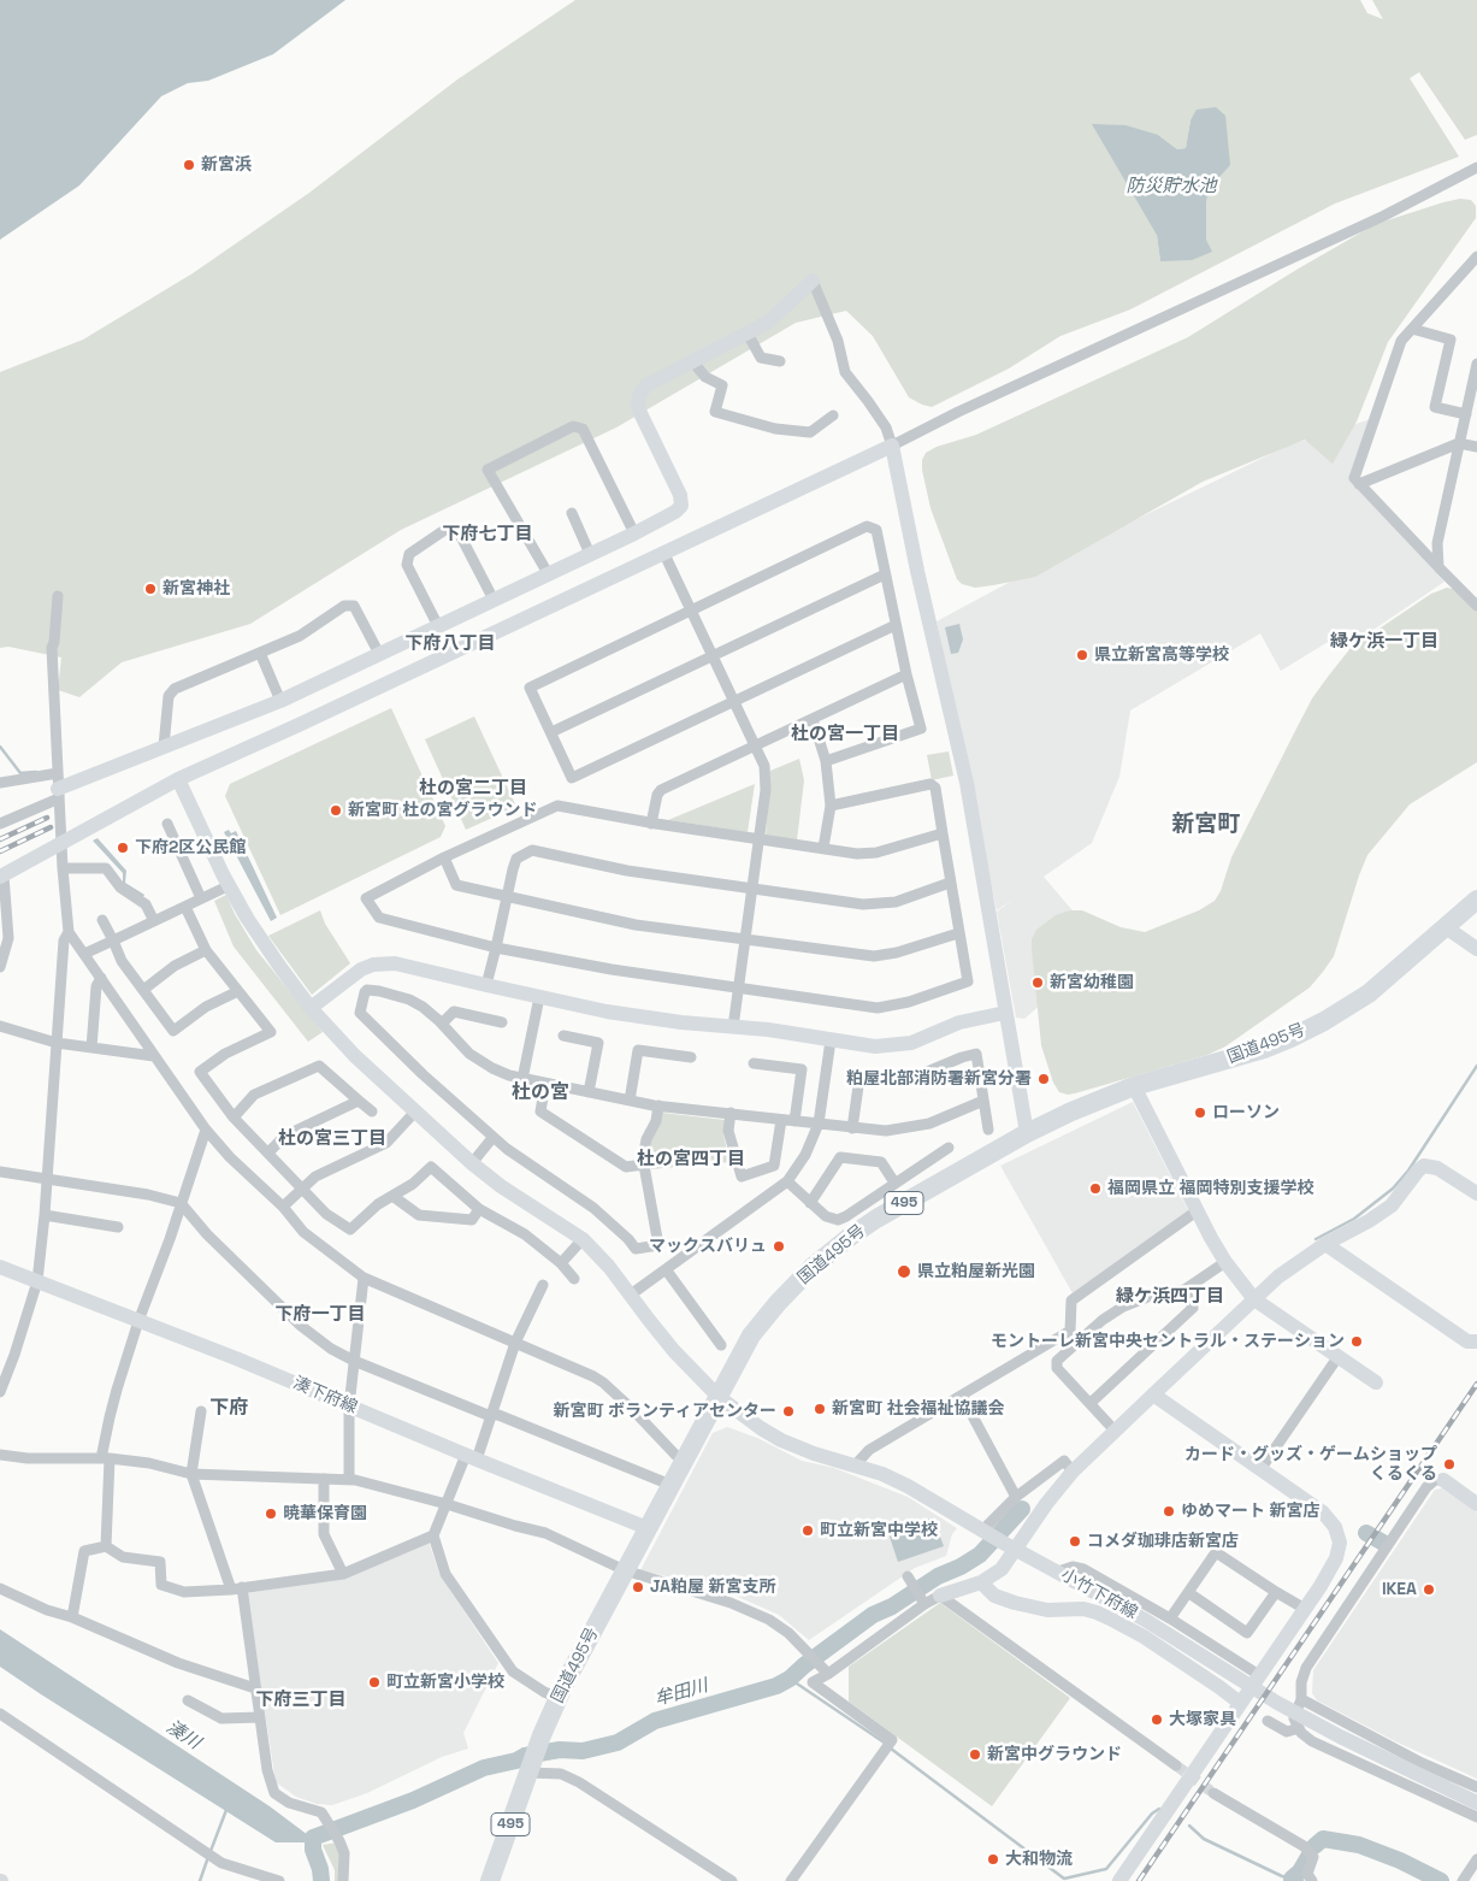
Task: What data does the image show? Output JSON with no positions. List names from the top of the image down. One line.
{"streets":{"highway":["国道495号","495"],"street":["湊下府線","小竹下府線"]},"crossings":[["国道495号","495"],["国道495号","湊下府線"],["国道495号","小竹下府線"]],"districts":["下府七丁目","緑ケ浜一丁目","下府八丁目","杜の宮一丁目","杜の宮二丁目","新宮町","杜の宮","杜の宮三丁目","杜の宮四丁目","緑ケ浜四丁目","下府一丁目","下府","下府三丁目"],"water":["防災貯水池","牟田川","湊川"],"places":["新宮浜","新宮神社","県立新宮高等学校","新宮町 杜の宮グラウンド","下府2区公民館","新宮幼稚園","粕屋北部消防署新宮分署","ローソン","福岡県立 福岡特別支援学校","マックスバリュ","県立粕屋新光園","モントーレ新宮中央セントラル・ステーション","新宮町 社会福祉協議会","新宮町 ボランティアセンター","カード・グッズ・ゲームショップ くるくる","ゆめマート 新宮店","暁華保育園","町立新宮中学校","コメダ珈琲店新宮店","JA粕屋 新宮支所","IKEA","町立新宮小学校","大塚家具","新宮中グラウンド","大和物流"]}
